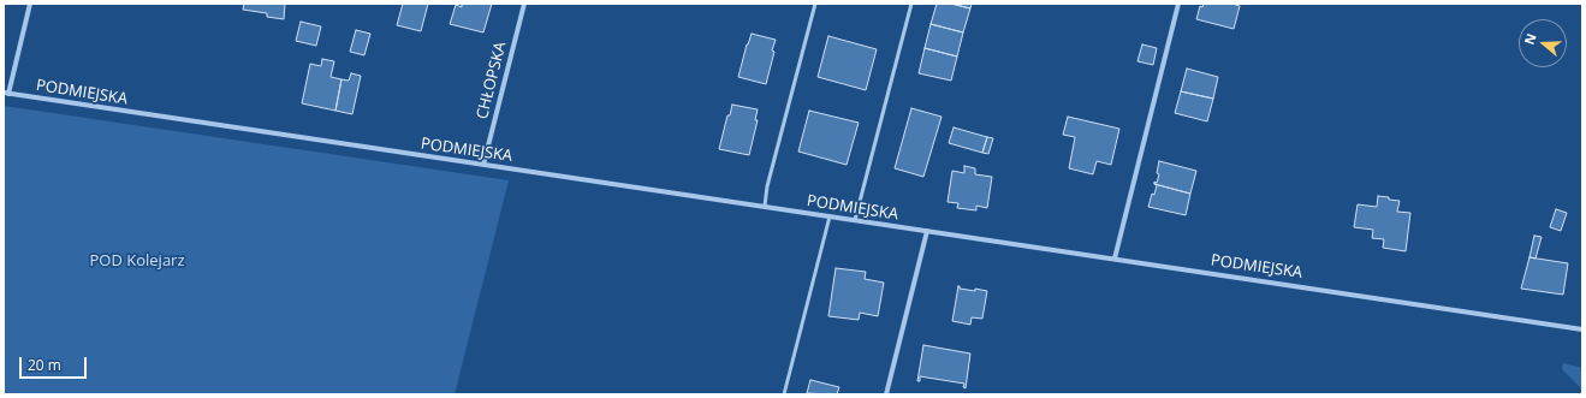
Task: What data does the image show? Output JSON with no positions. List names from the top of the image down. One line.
{"streets":{"street":["CHŁOPSKA","PODMIEJSKA"]},"crossings":[["CHŁOPSKA","PODMIEJSKA"]],"parks":["POD Kolejarz"],"scale_bar":"20 m","north":"left"}
